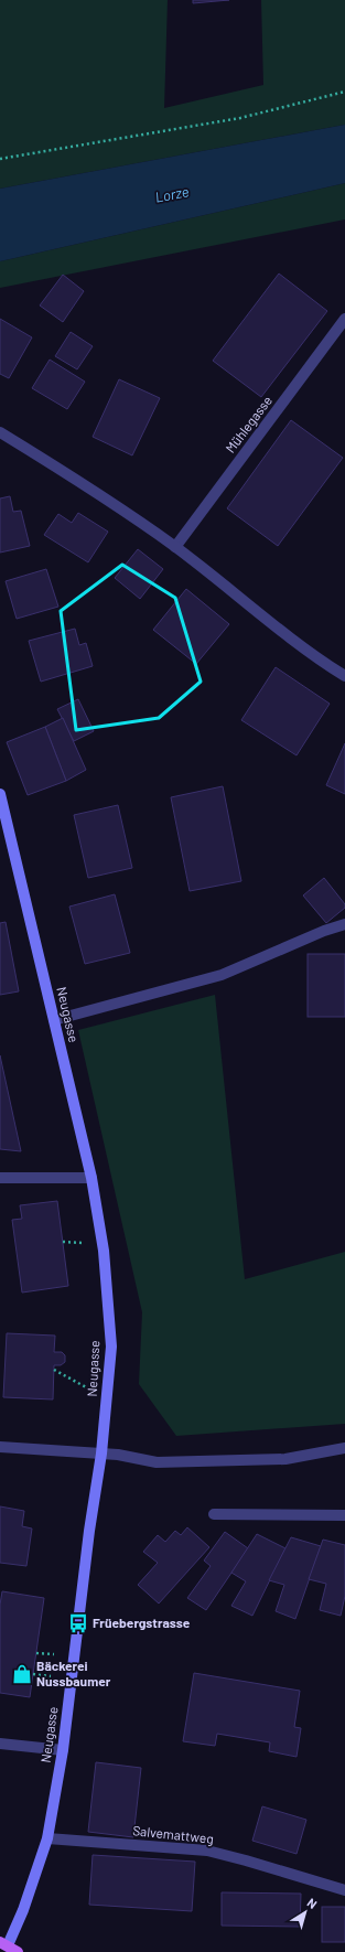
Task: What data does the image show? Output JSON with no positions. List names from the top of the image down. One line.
{"streets":{"street":["Mühlegasse","Neugasse","Salvemattweg"]},"crossings":[["Neugasse","Salvemattweg"]],"water":["Lorze"],"places":{"bus stop":["Früebergstrasse"],"shop":["Bäckerei Nussbaumer"]},"north":"top right"}
